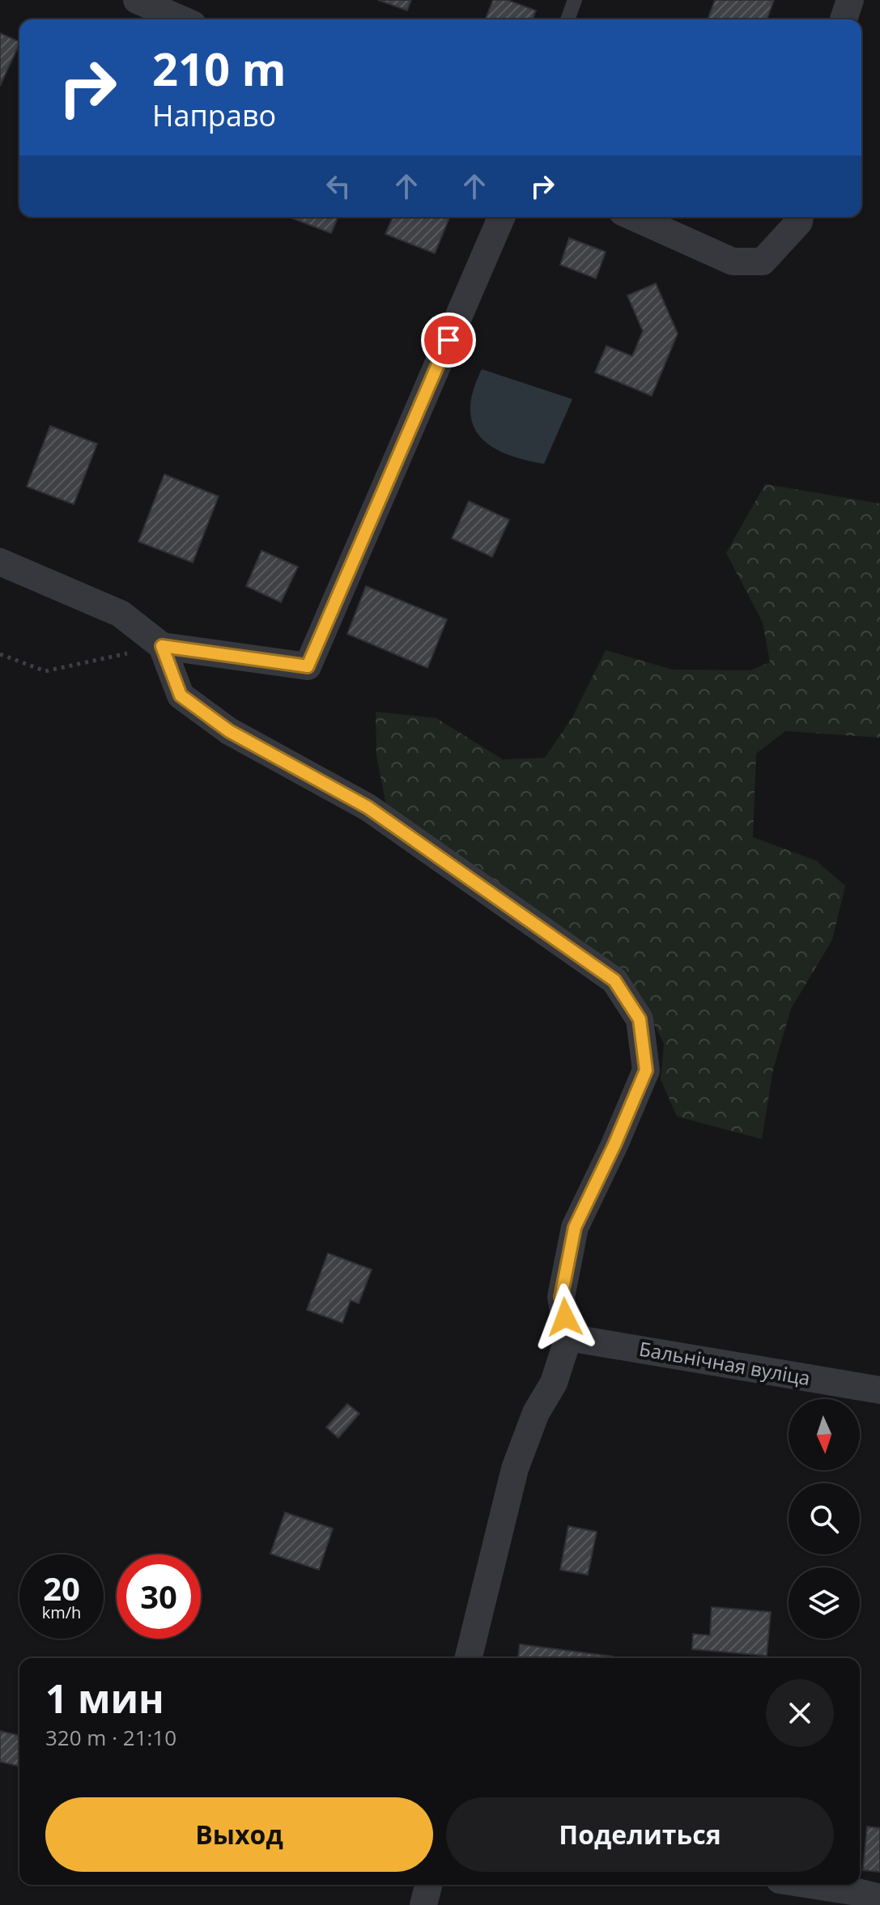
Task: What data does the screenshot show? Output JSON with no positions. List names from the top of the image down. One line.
{"streets":{"street":["Бальнічная вуліца"]},"north":"bottom","page":{"turn":["210 m","Направо"],"speed":"20 km/h","limit":"30","heading":["1 мин","320 m · 21:10"],"buttons":["Выход","Поделиться"]}}
